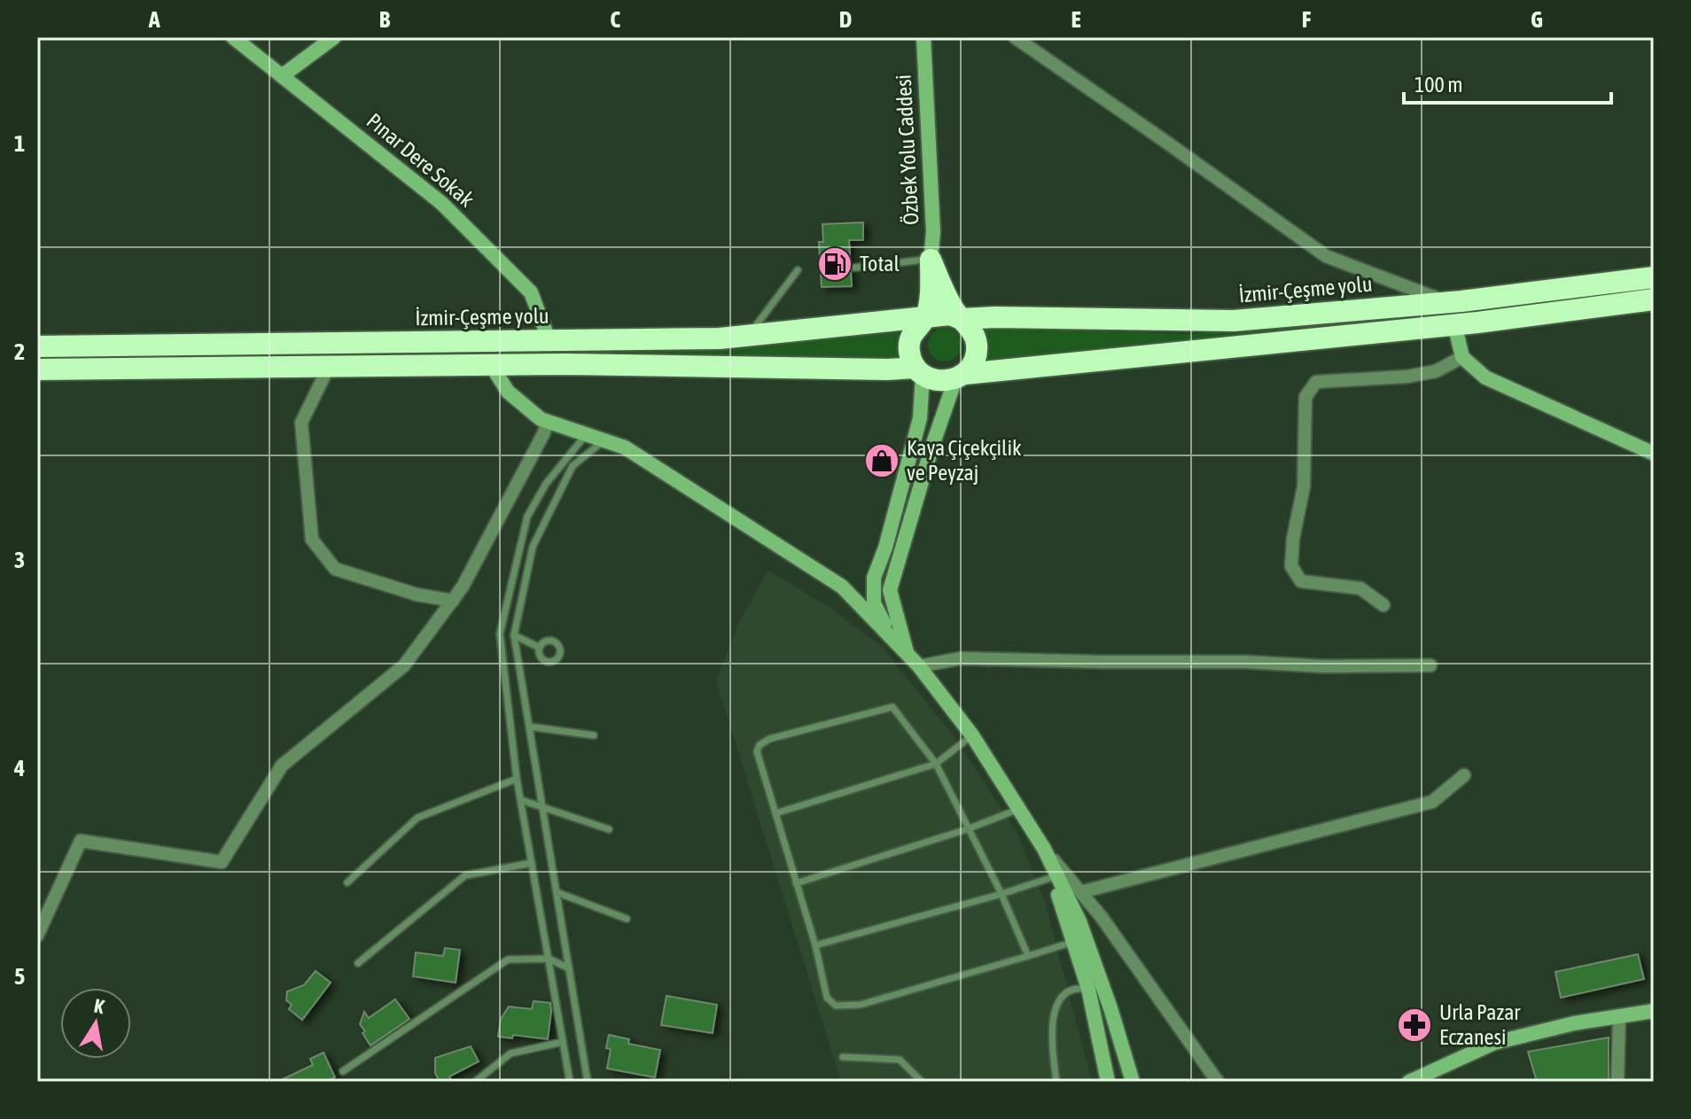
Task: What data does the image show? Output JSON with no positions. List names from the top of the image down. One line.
{"streets":{"highway":["İzmir-Çeşme yolu"],"main road":["Özbek Yolu Caddesi","Pınar Dere Sokak"]},"crossings":[["Pınar Dere Sokak","İzmir-Çeşme yolu"]],"places":{"fuel station":["Total"],"shop":["Kaya Çiçekçilik ve Peyzaj"],"pharmacy":["Urla Pazar Eczanesi"]},"scale_bar":"100 m","north":"top","grid":{"columns":["A","B","C","D","E","F","G"],"rows":["1","2","3","4","5"]}}
